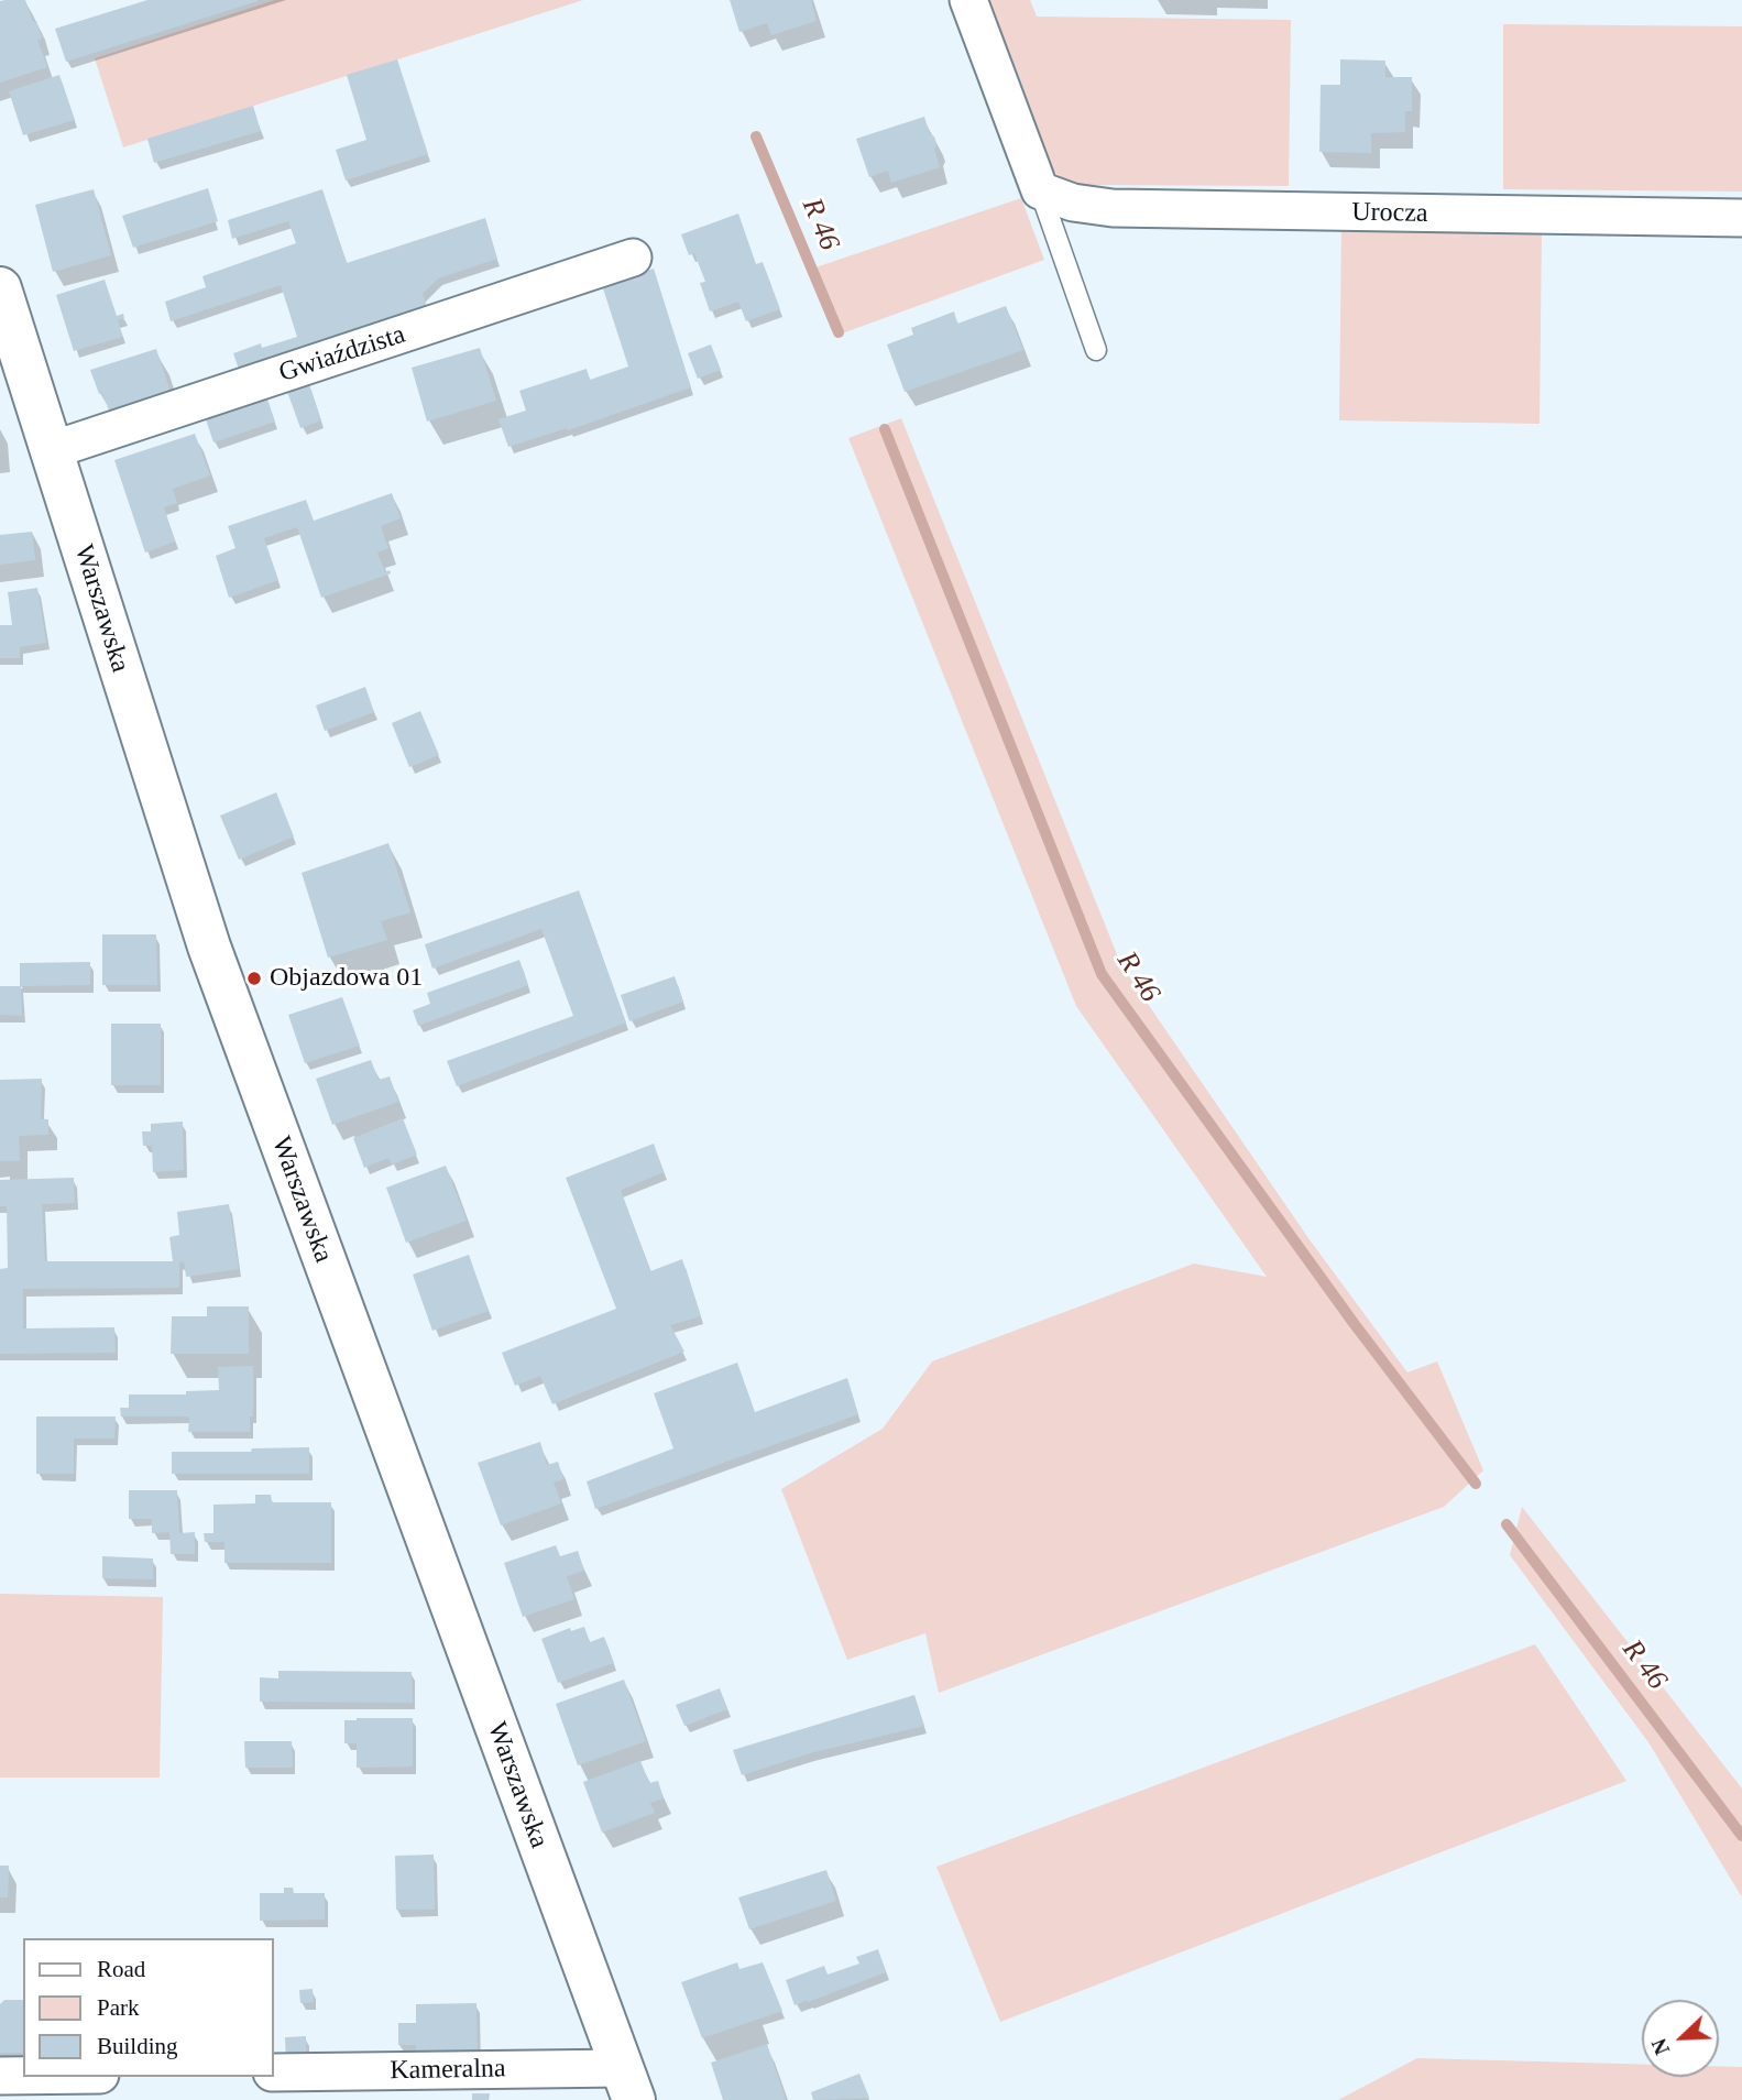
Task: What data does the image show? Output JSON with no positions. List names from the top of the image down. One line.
{"streets":{"street":["Urocza","Gwiaździsta","Warszawska","Kameralna"]},"crossings":[["Gwiaździsta","Warszawska"],["Warszawska","Kameralna"]],"water":["R 46"],"places":["Objazdowa 01"],"legend":["Road","Park","Building"],"north":"bottom left"}
